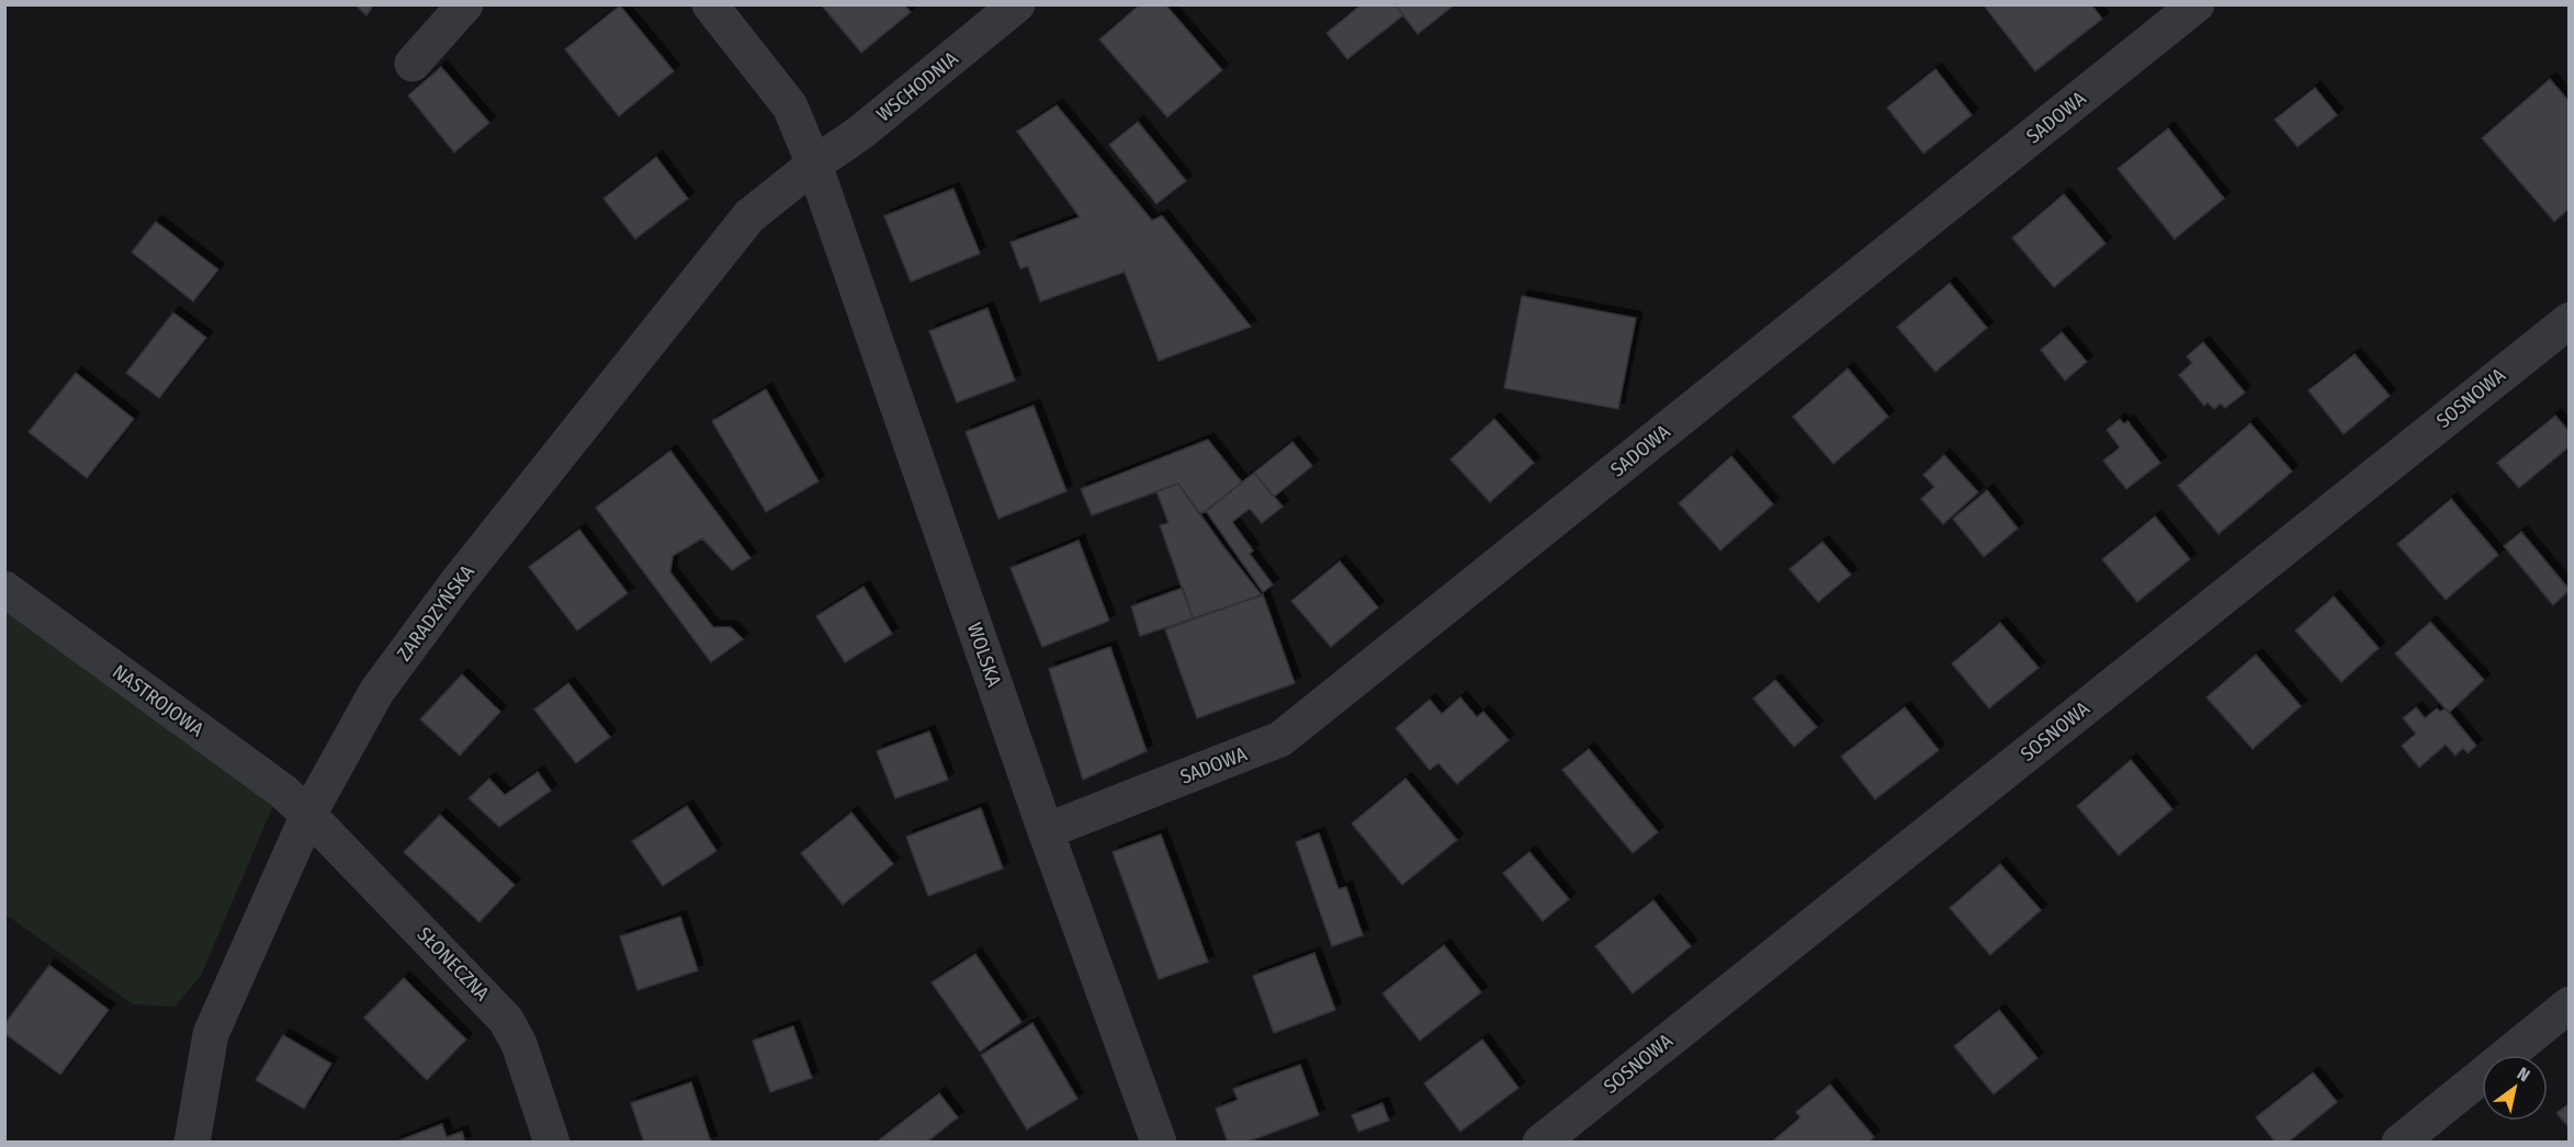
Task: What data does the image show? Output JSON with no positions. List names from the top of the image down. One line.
{"streets":{"street":["WSCHODNIA","SADOWA","SOSNOWA","ZARADZYŃSKA","WOLSKA","NASTROJOWA","SŁONECZNA"]},"crossings":[["WSCHODNIA","ZARADZYŃSKA"],["WSCHODNIA","WOLSKA"],["SADOWA","WOLSKA"],["ZARADZYŃSKA","WOLSKA"],["ZARADZYŃSKA","NASTROJOWA"],["ZARADZYŃSKA","SŁONECZNA"],["NASTROJOWA","SŁONECZNA"]],"north":"top right"}
